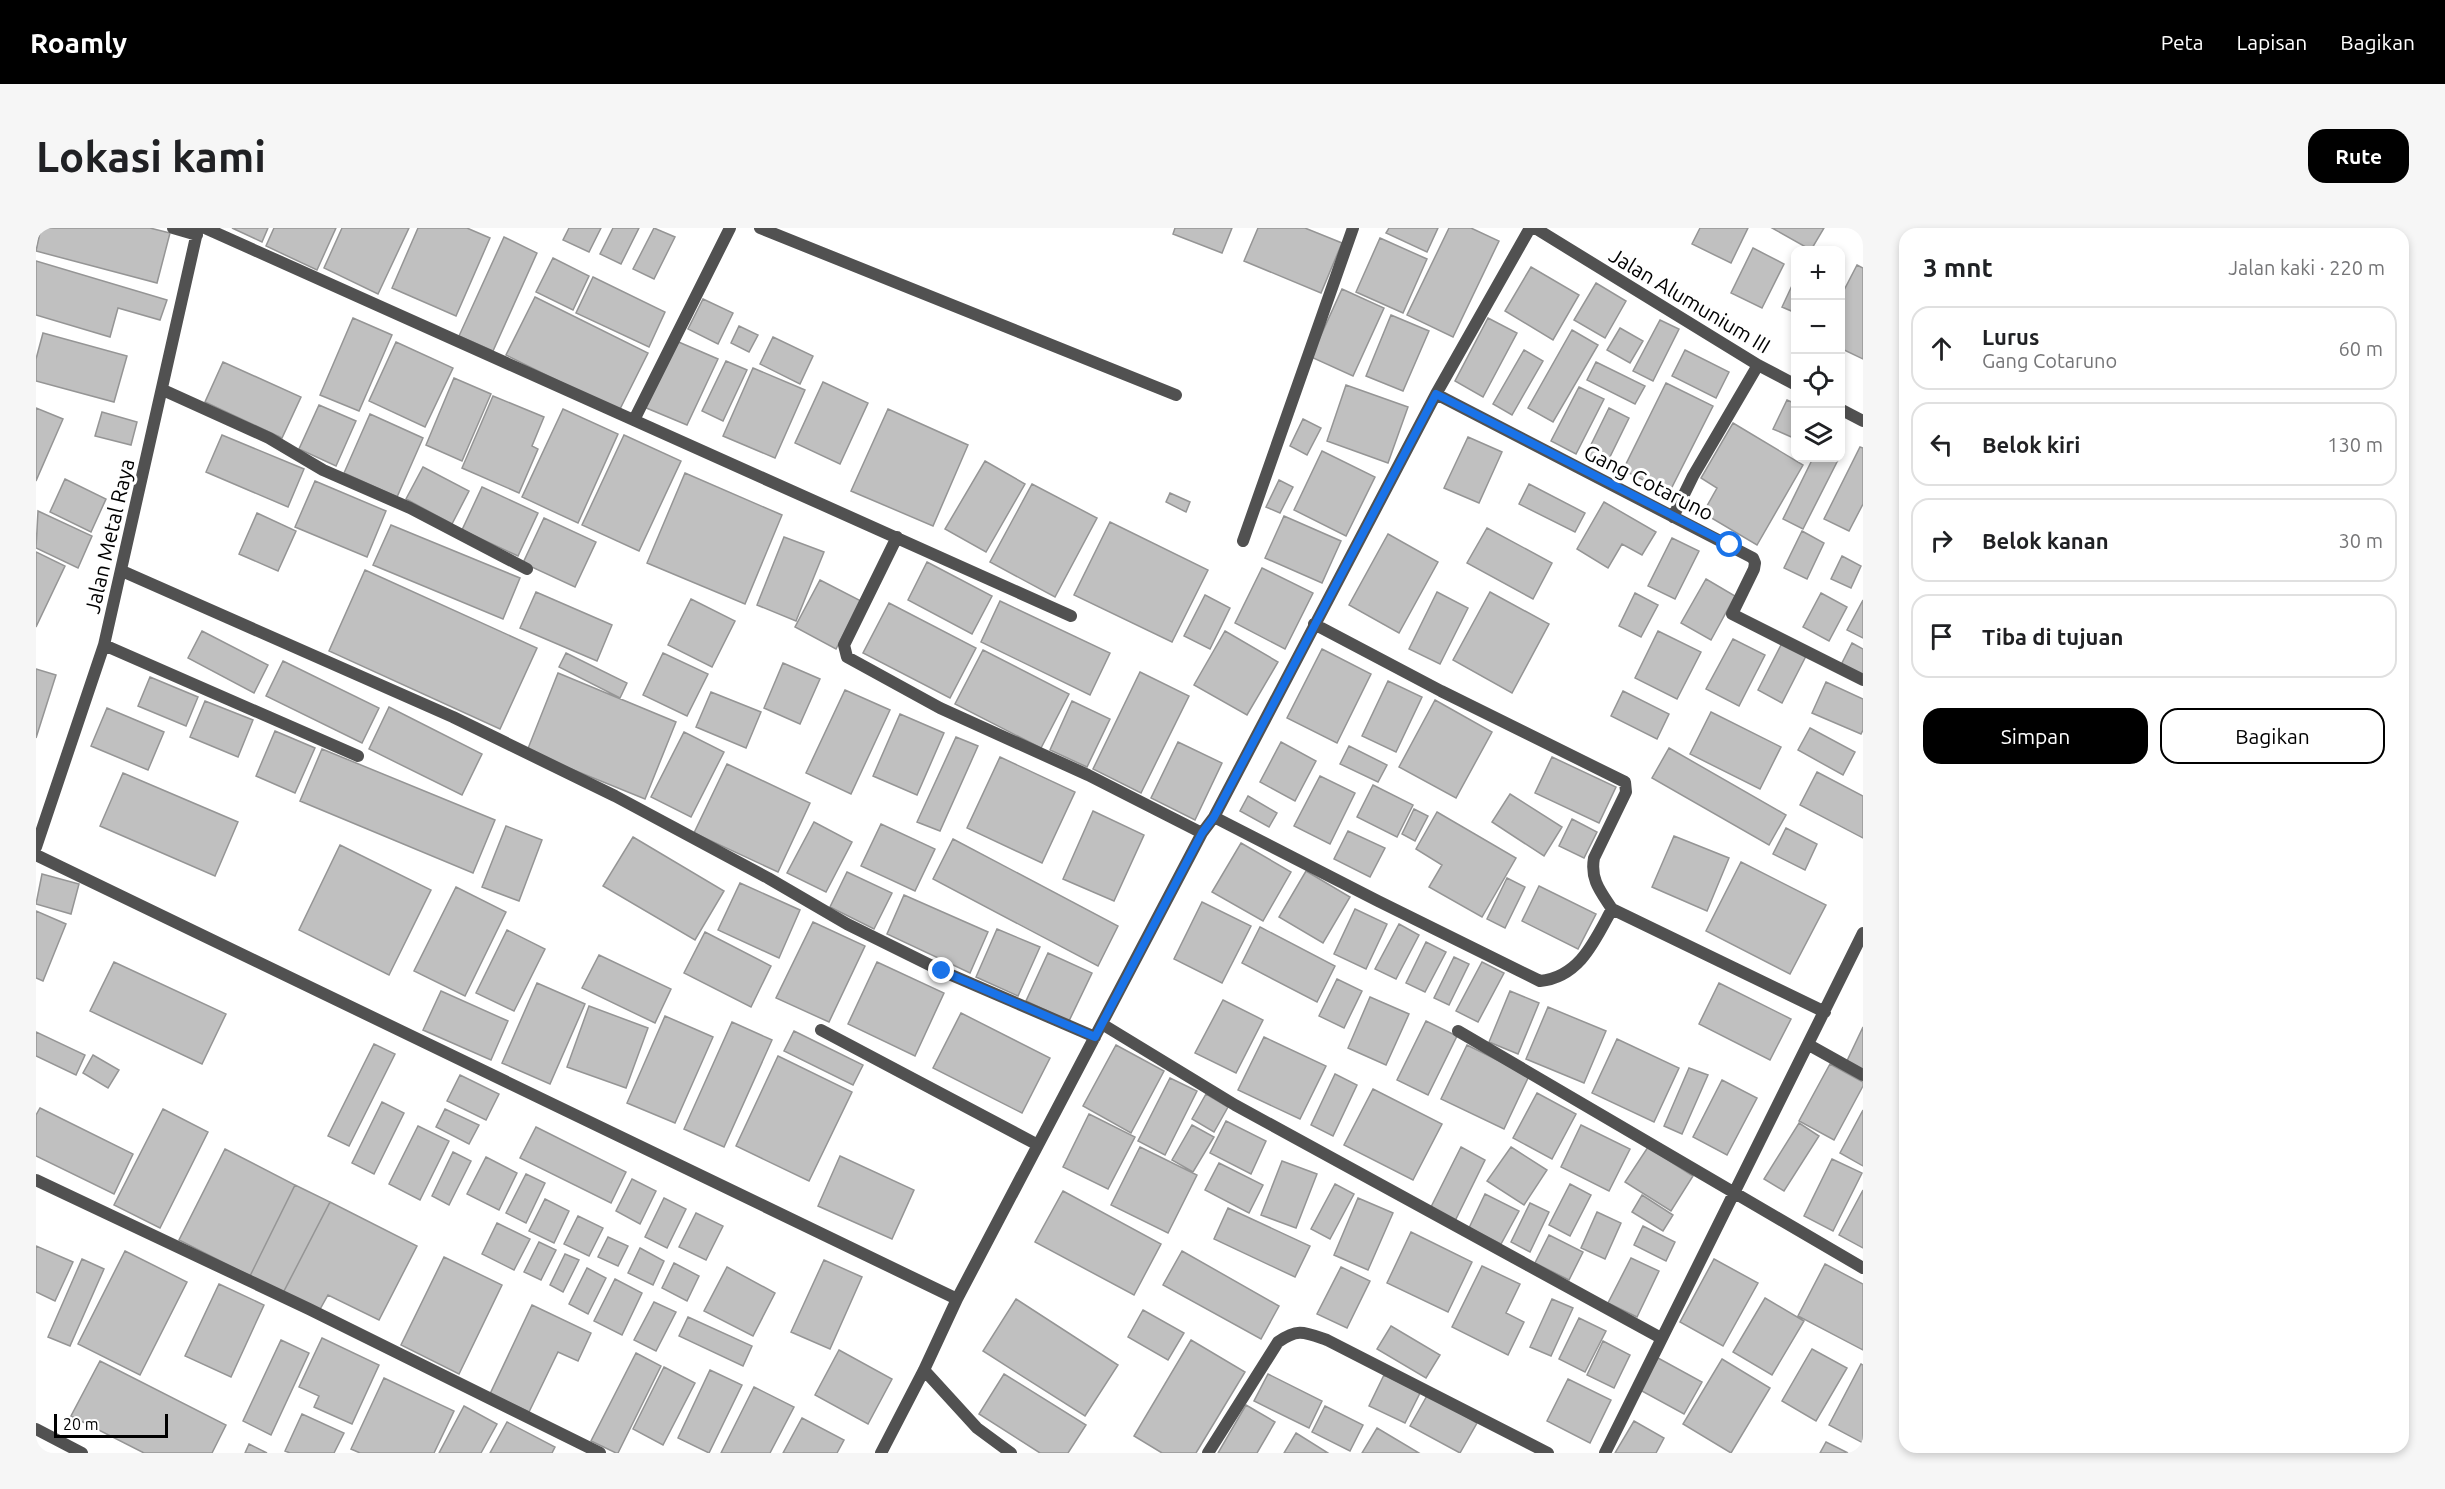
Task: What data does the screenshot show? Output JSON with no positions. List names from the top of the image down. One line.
{"streets":{"street":["Jalan Alumunium III","Gang Cotaruno","Jalan Metal Raya"]},"scale_bar":"20 m","page":{"header":"Roamly","nav":["Peta","Lapisan","Bagikan"],"buttons":["Rute",["Simpan","Bagikan"]],"title":"Lokasi kami","heading":["3 mnt","Jalan kaki · 220 m"],"map_buttons":["+","−"],"list":[["Lurus","Gang Cotaruno","60 m"],["Belok kiri","130 m"],["Belok kanan","30 m"],"Tiba di tujuan"],"scale":"20 m"}}
